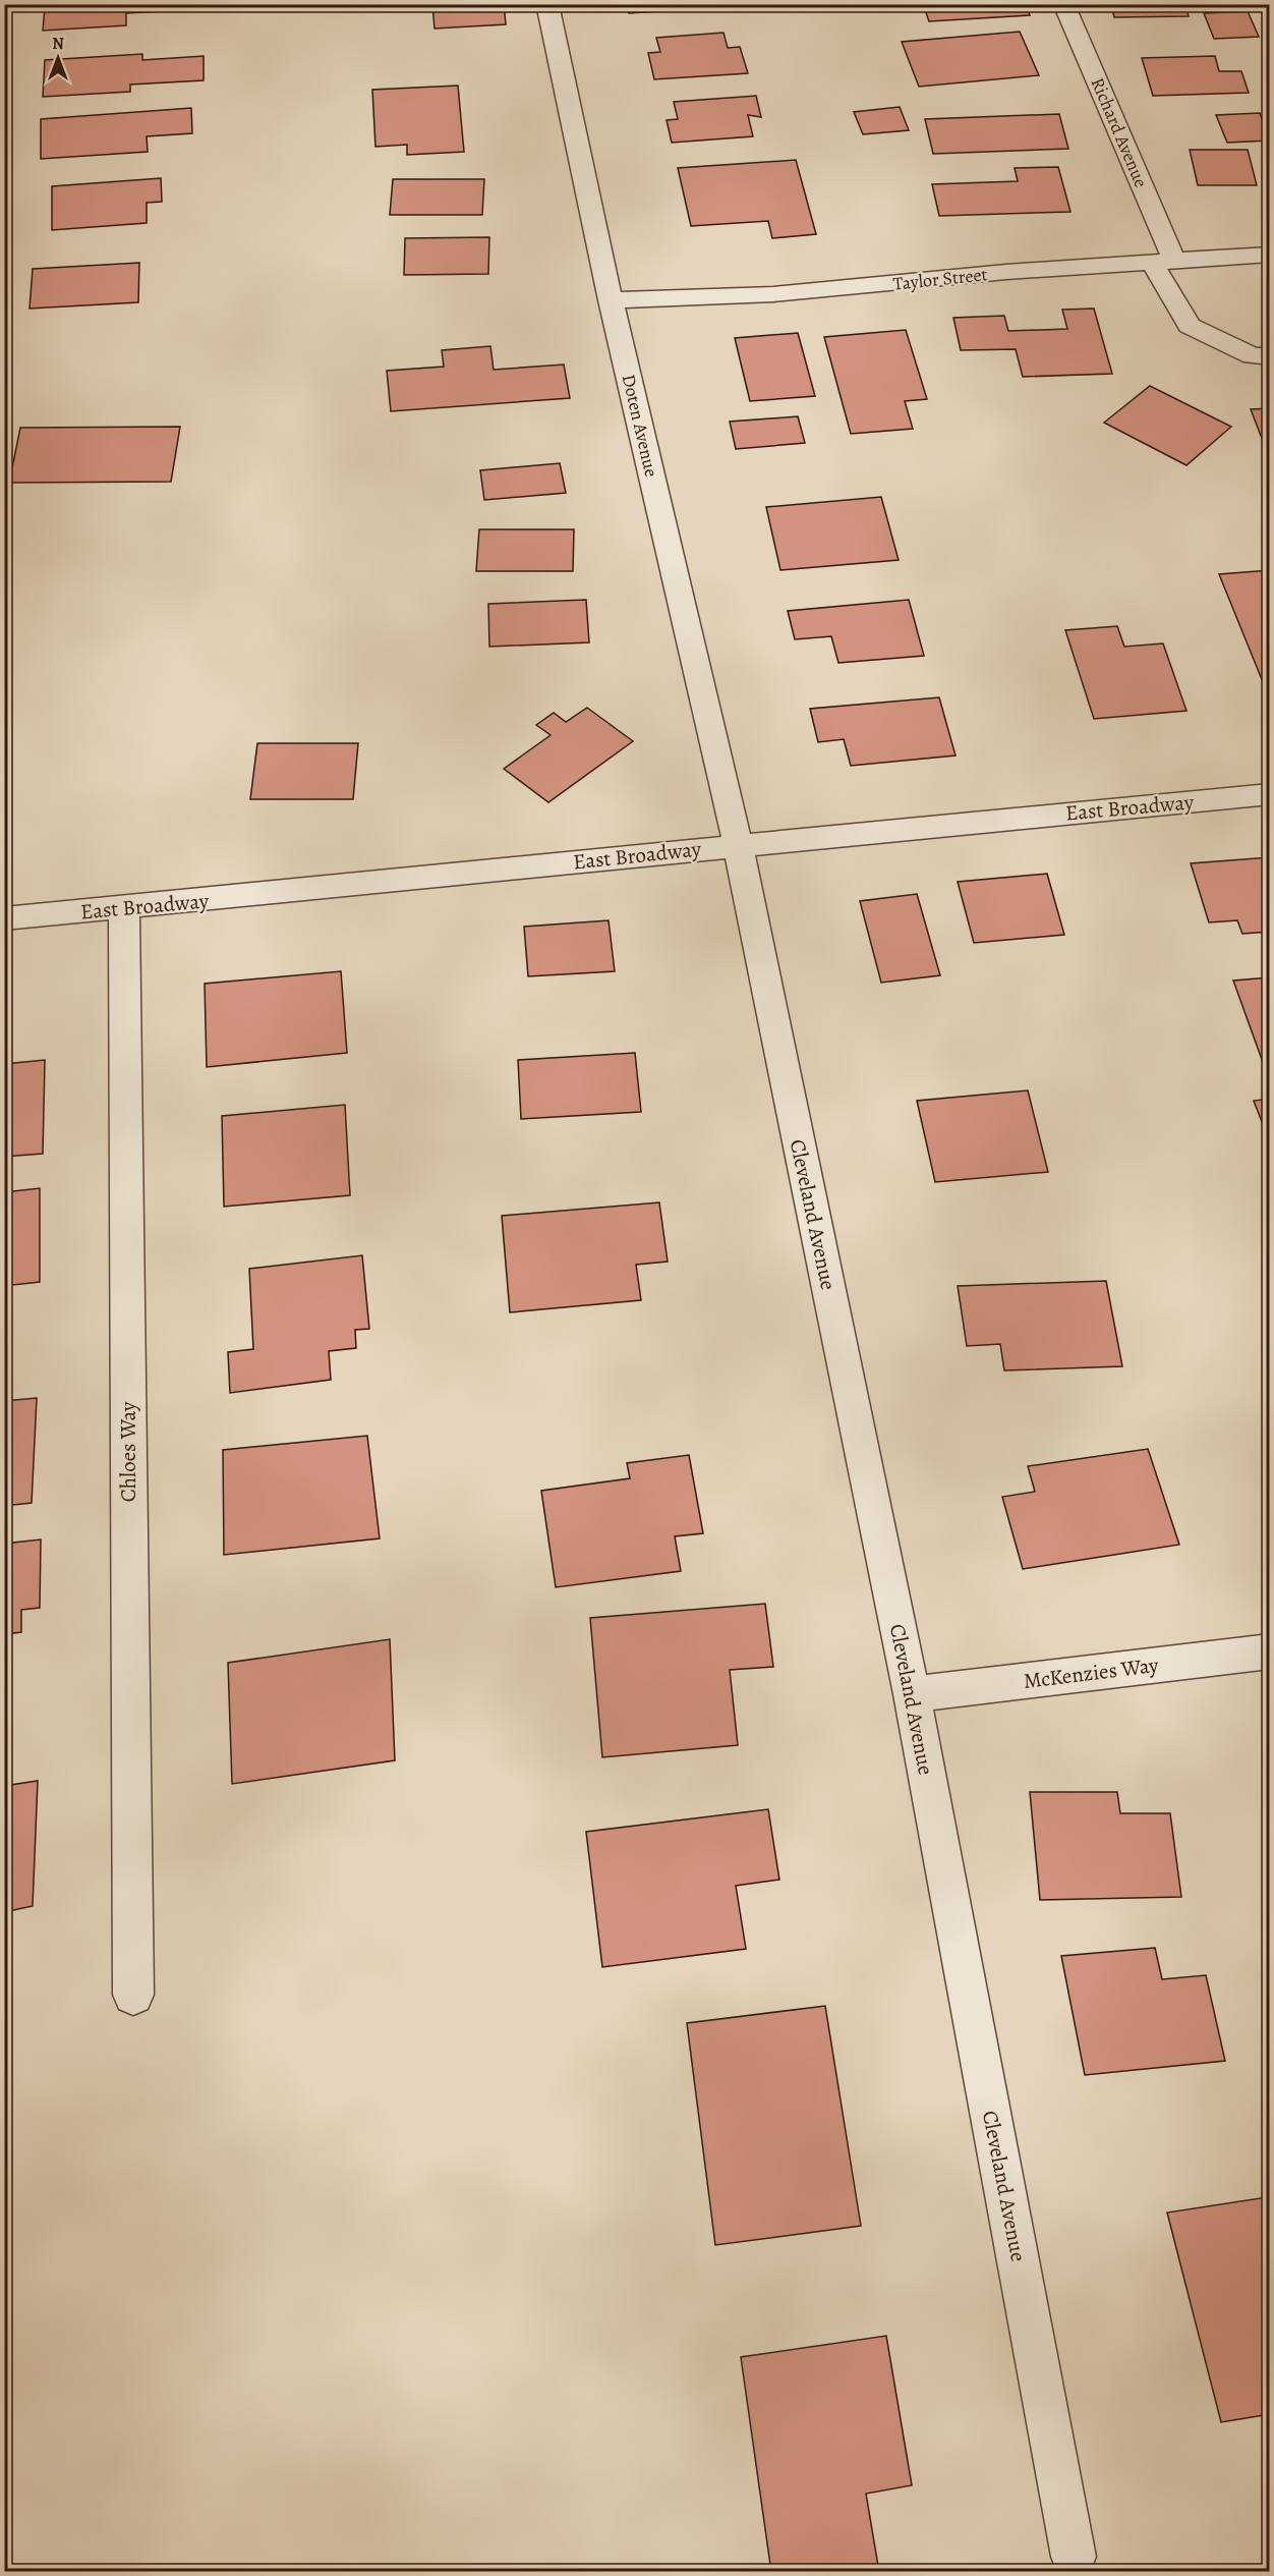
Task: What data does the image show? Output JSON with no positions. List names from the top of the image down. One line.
{"streets":{"street":["Richard Avenue","Taylor Street","Doten Avenue","East Broadway","Cleveland Avenue","Chloes Way","McKenzies Way"]},"crossings":[["Richard Avenue","Taylor Street"],["Taylor Street","Doten Avenue"],["Doten Avenue","East Broadway"],["Doten Avenue","Cleveland Avenue"],["East Broadway","Cleveland Avenue"],["East Broadway","Chloes Way"],["Cleveland Avenue","McKenzies Way"]],"north":"top"}
